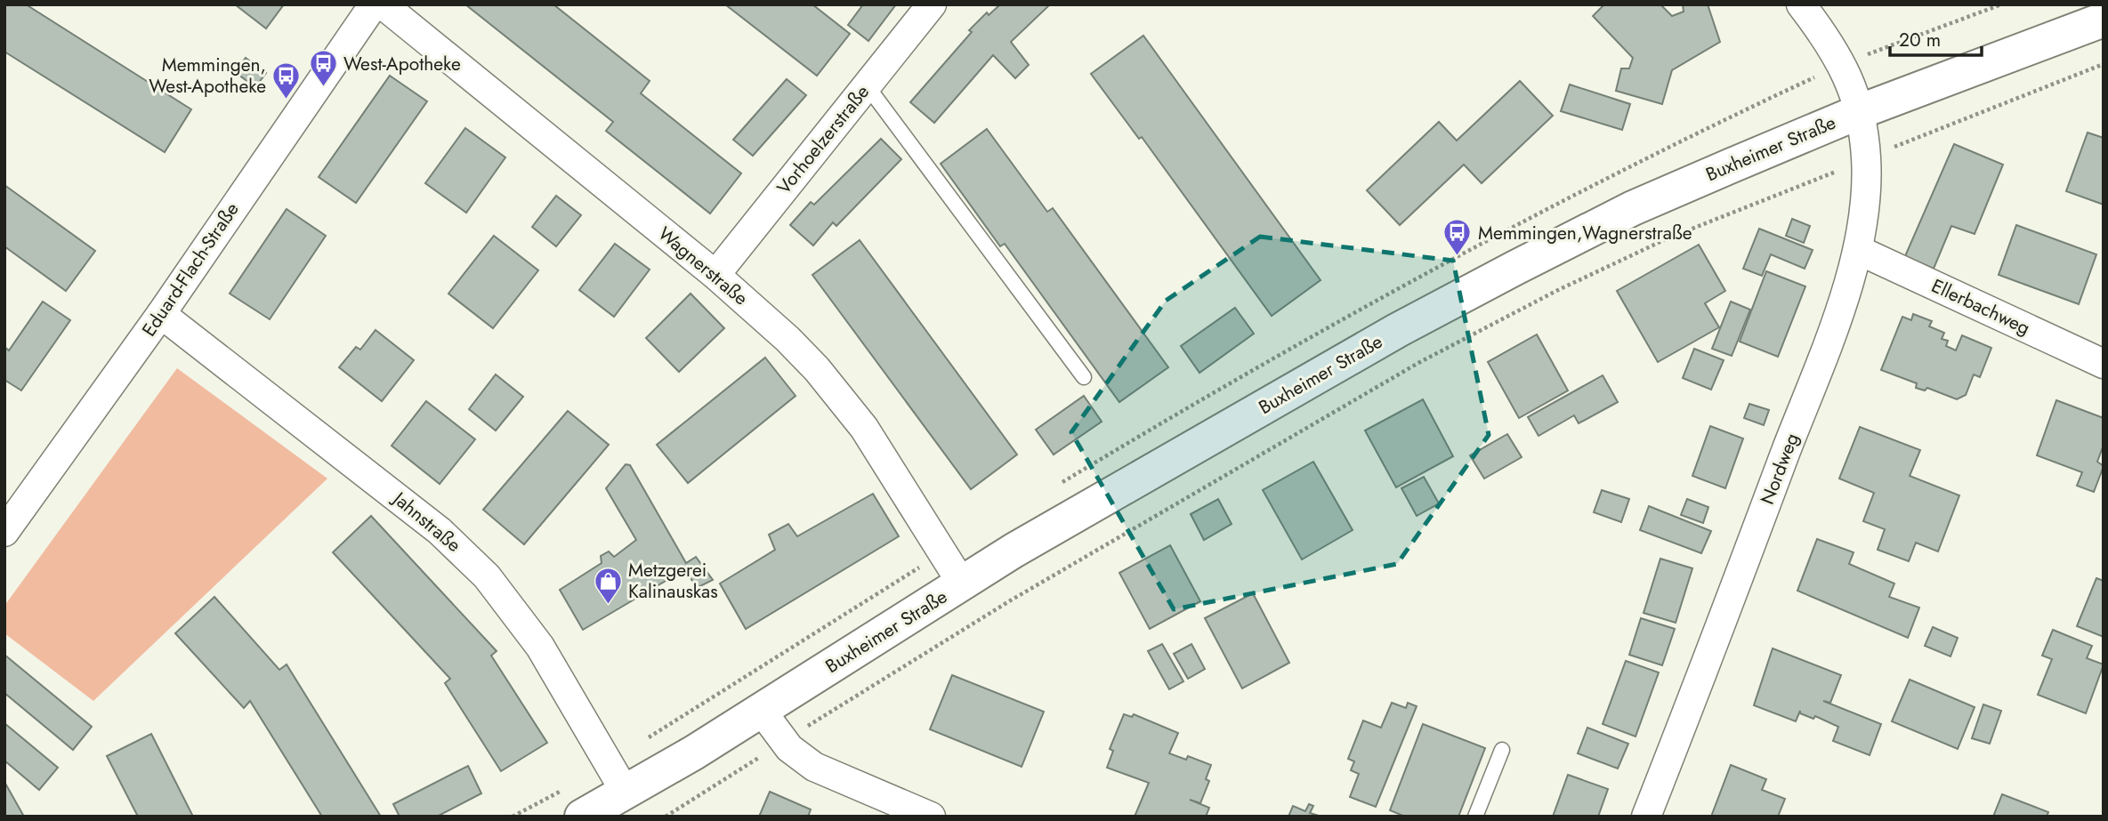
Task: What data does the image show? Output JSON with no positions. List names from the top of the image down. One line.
{"streets":{"main road":["Buxheimer Straße"],"street":["Vorhoelzerstraße","Wagnerstraße","Eduard-Flach-Straße","Ellerbachweg","Nordweg","Jahnstraße"]},"crossings":[["Vorhoelzerstraße","Wagnerstraße"],["Buxheimer Straße","Wagnerstraße"],["Buxheimer Straße","Nordweg"],["Buxheimer Straße","Jahnstraße"],["Eduard-Flach-Straße","Jahnstraße"],["Ellerbachweg","Nordweg"]],"places":{"bus stop":["West-Apotheke","Memmingen, West-Apotheke","Memmingen,Wagnerstraße"],"shop":["Metzgerei Kalinauskas"]},"scale_bar":"20 m"}
